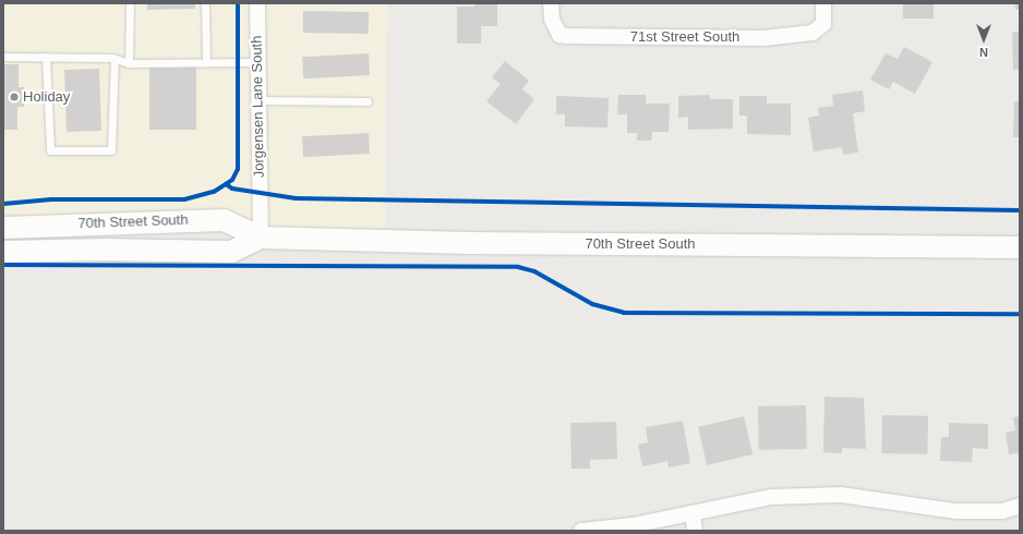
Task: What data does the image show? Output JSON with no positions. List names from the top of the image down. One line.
{"streets":{"main road":["70th Street South"],"street":["71st Street South","Jorgensen Lane South"]},"crossings":[["Jorgensen Lane South","70th Street South"]],"places":["Holiday"],"north":"bottom"}
